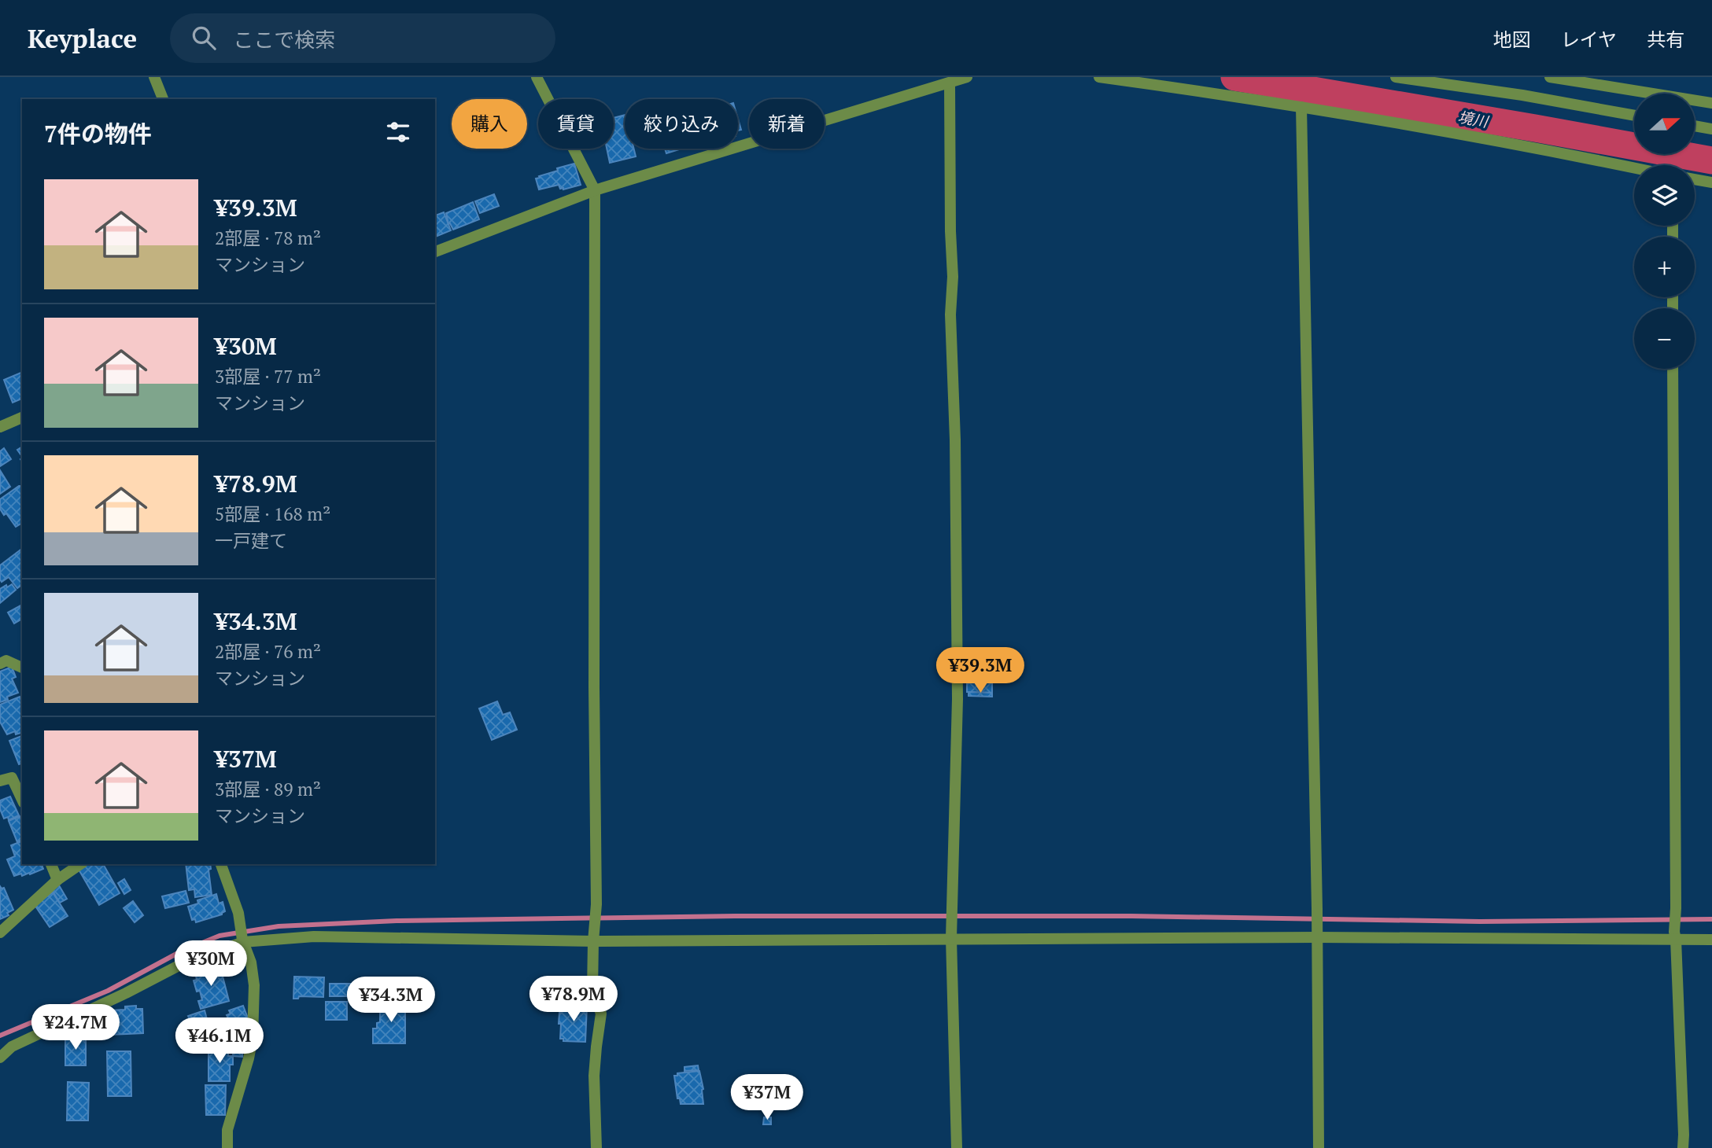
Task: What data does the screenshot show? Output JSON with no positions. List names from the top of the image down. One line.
{"water":["境川"],"north":"right","page":{"header":"Keyplace","search":"ここで検索","nav":["地図","レイヤ","共有"],"map_buttons":["+","−"],"chip":["購入","賃貸","絞り込み","新着"],"heading":"7件の物件","list":[{"name":"¥39.3M","note":"2部屋 · 78 m² · マンション"},{"name":"¥30M","note":"3部屋 · 77 m² · マンション"},{"name":"¥78.9M","note":"5部屋 · 168 m² · 一戸建て"},{"name":"¥34.3M","note":"2部屋 · 76 m² · マンション"},{"name":"¥37M","note":"3部屋 · 89 m² · マンション"}],"price":["¥39.3M","¥30M","¥78.9M","¥34.3M","¥24.7M","¥46.1M","¥37M"]}}
